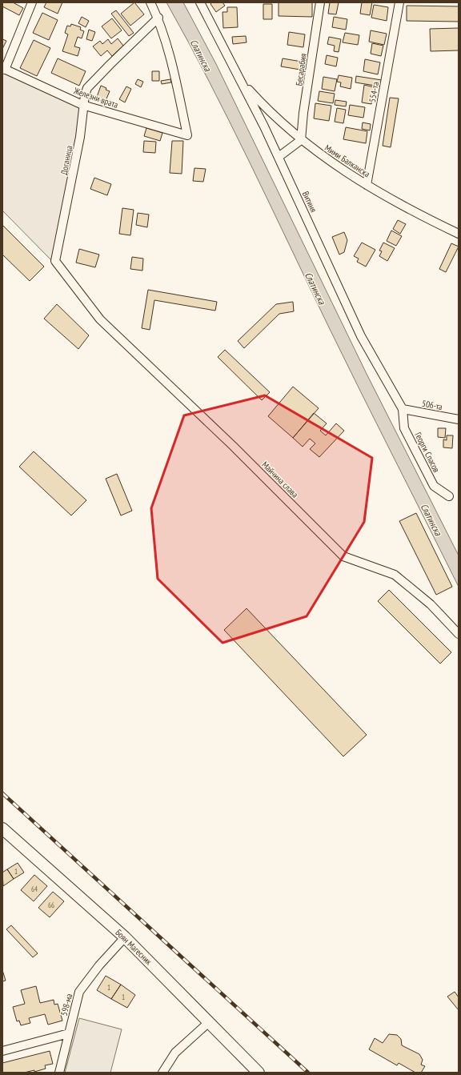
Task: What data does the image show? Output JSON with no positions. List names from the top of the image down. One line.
{"streets":{"street":["Бесарабия","554-та","Железни врата","Доганица","Мими Балканска","Витиня","506-та","Георги Спасов","Майчина слава","Боян Магесник","598-ма"]},"crossings":[["Бесарабия","Мими Балканска"],["554-та","Мими Балканска"],["Железни врата","Доганица"],["Доганица","Майчина слава"],["Мими Балканска","Витиня"],["Витиня","506-та"],["Витиня","Георги Спасов"],["506-та","Георги Спасов"],["Боян Магесник","598-ма"]],"water":["Слатинска"],"house_numbers":["1","64","66","1","1"]}
